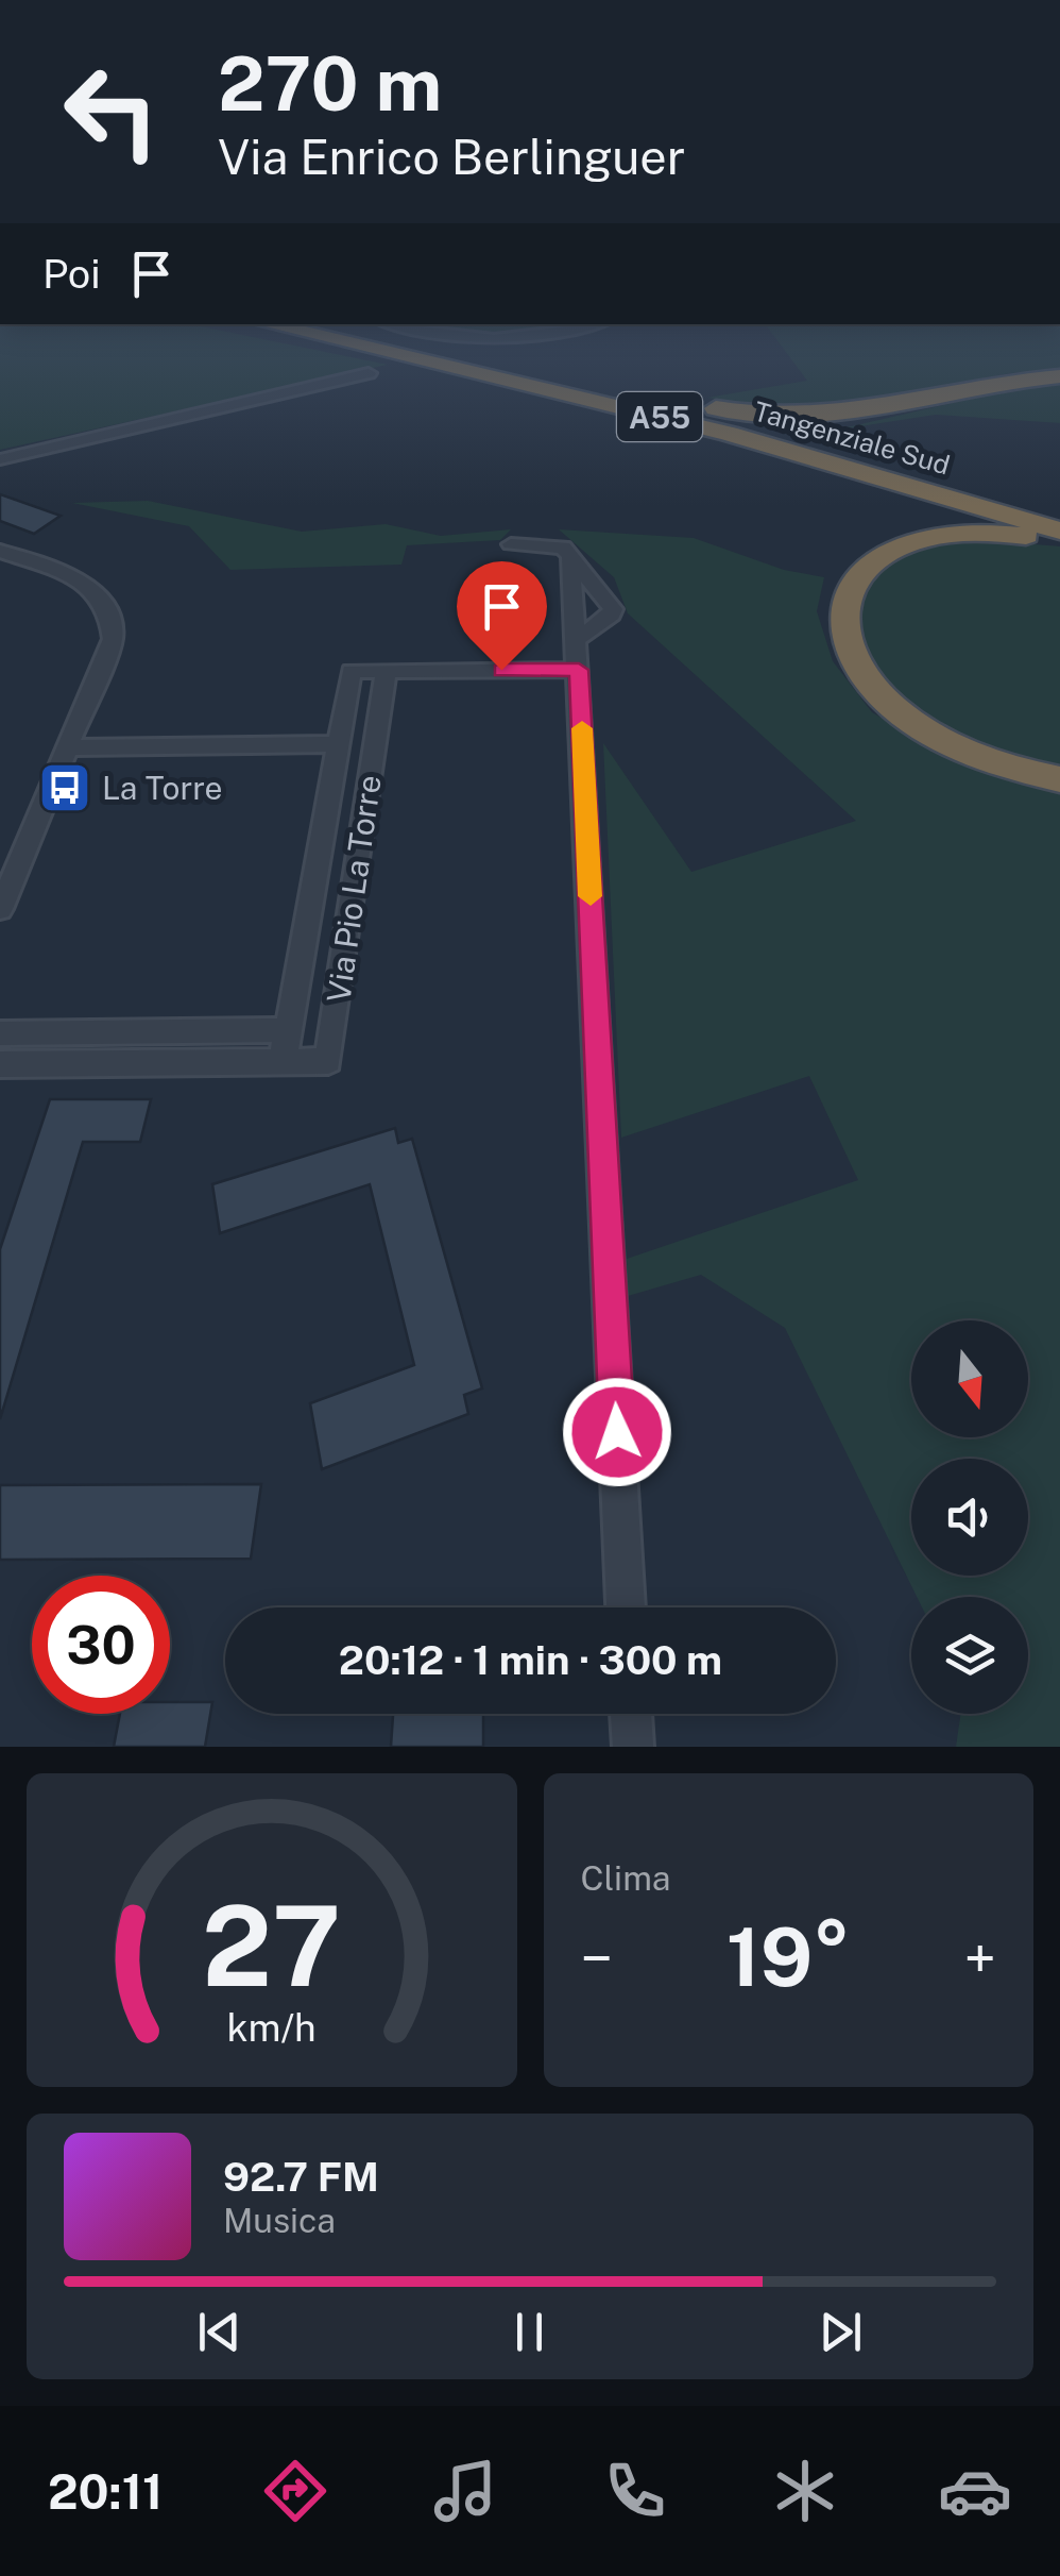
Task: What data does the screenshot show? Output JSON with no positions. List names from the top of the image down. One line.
{"streets":{"highway":["A55","Tangenziale Sud"],"street":["Via Pio La Torre"]},"places":{"bus stop":["La Torre"]},"north":"bottom","page":{"turn":["270 m","Via Enrico Berlinguer"],"then":"Poi","limit":"30","trip":"20:12 · 1 min · 300 m","tile":"Clima","heat":["−","19°","+"],"song":["92.7 FM","Musica"],"tabs":"20:11","gauge":["27","km/h"]}}
